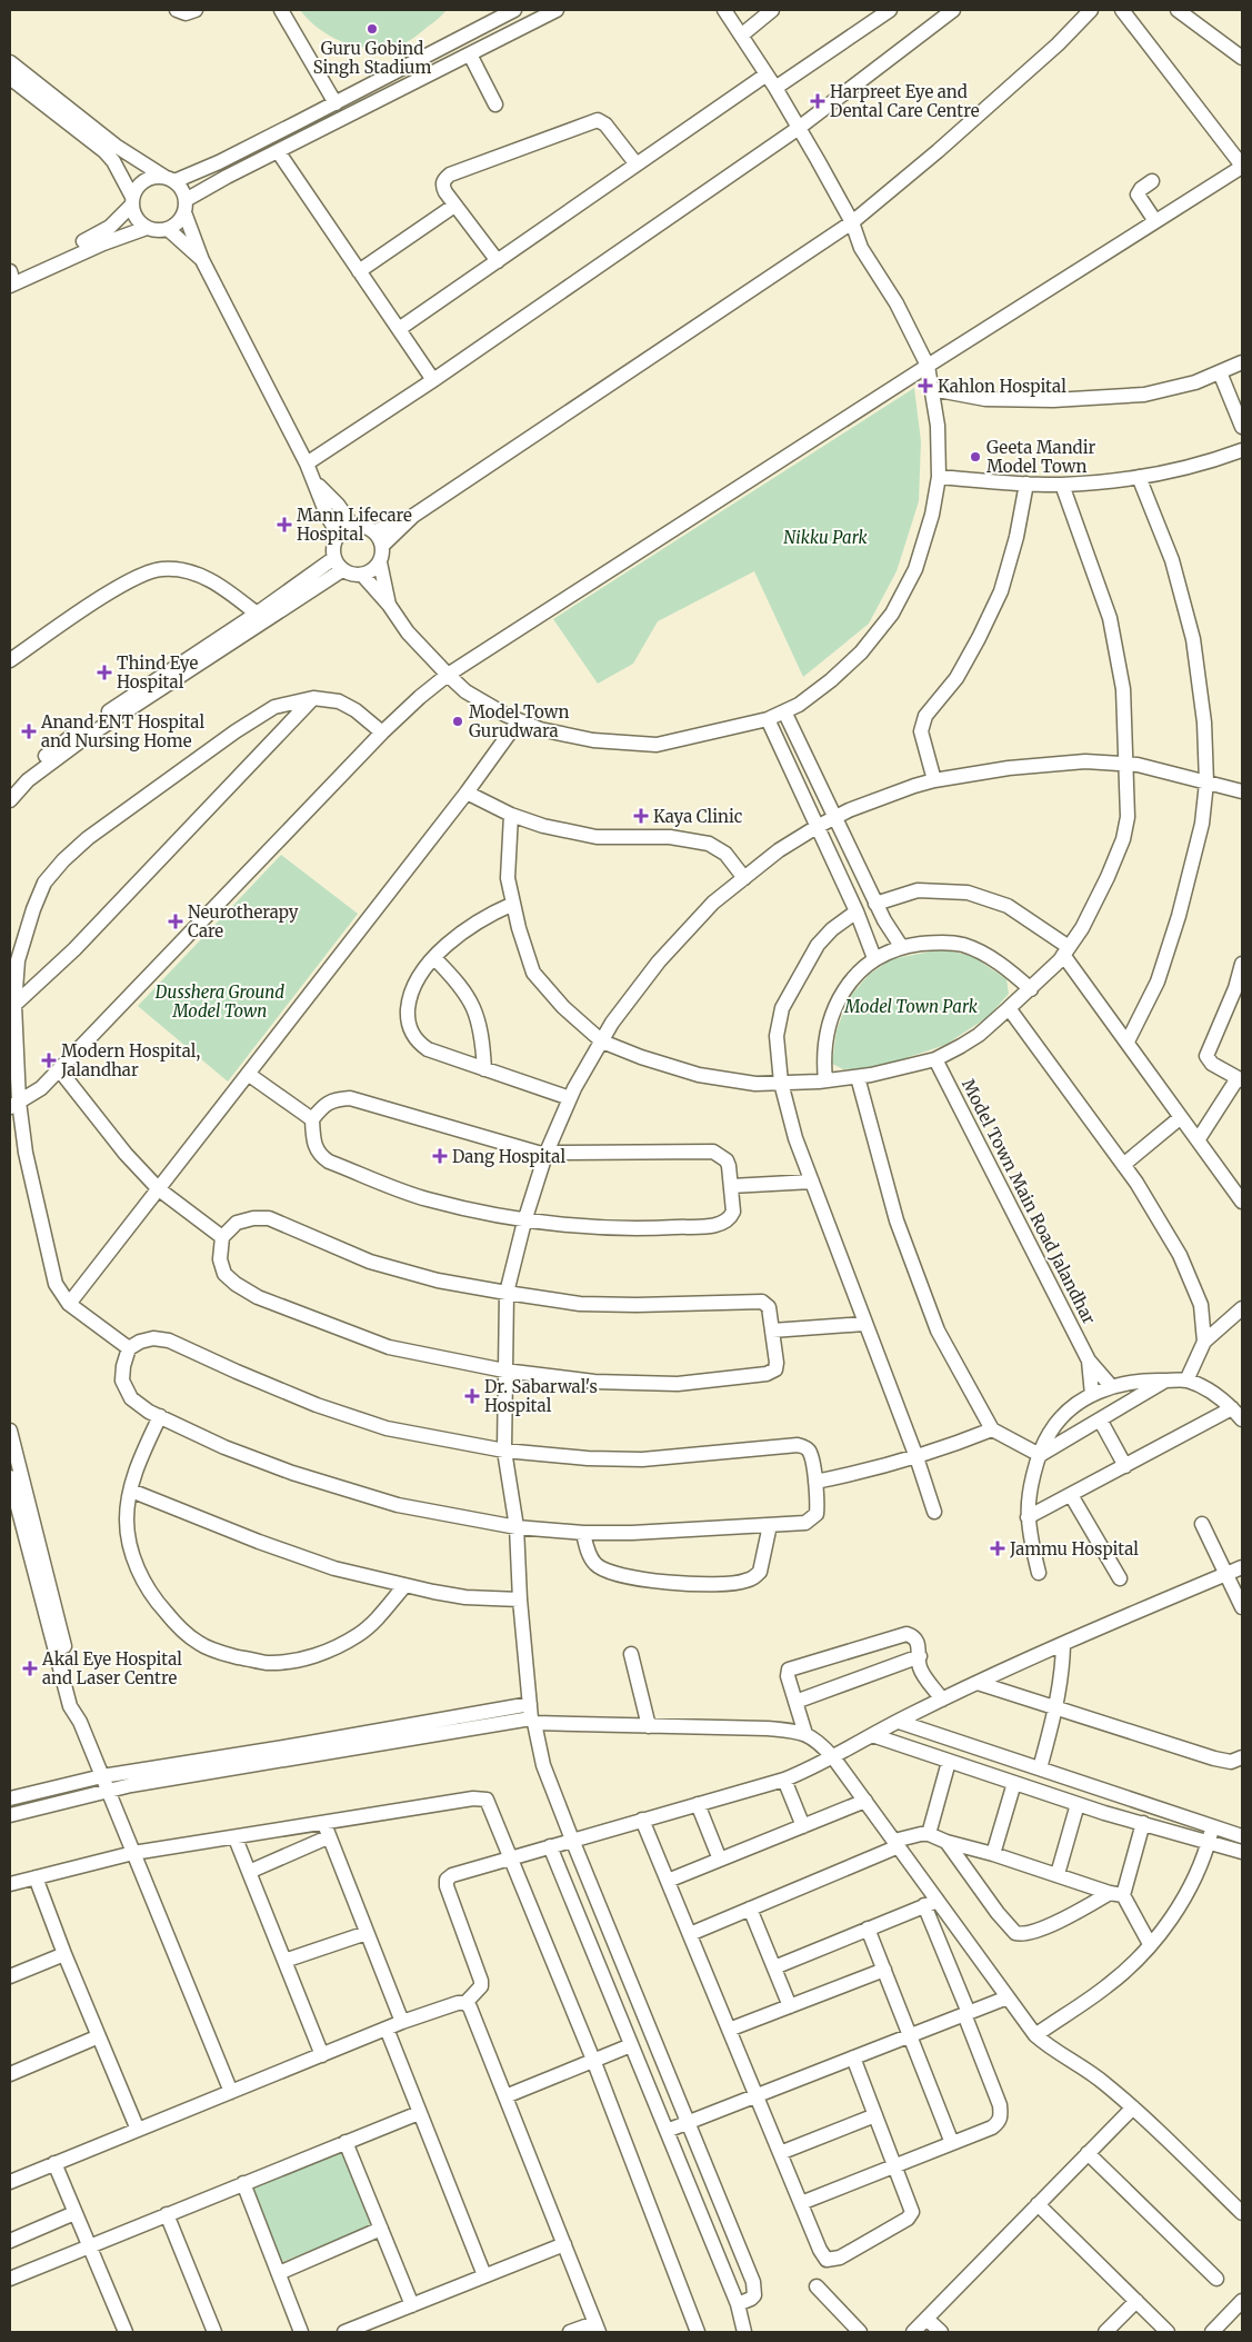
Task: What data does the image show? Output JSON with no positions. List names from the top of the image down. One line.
{"streets":{"street":["Model Town Main Road Jalandhar"]},"parks":["Nikku Park","Dusshera Ground Model Town","Model Town Park"],"places":{"other":["Guru Gobind Singh Stadium","Geeta Mandir Model Town","Model Town Gurudwara"],"health":["Harpreet Eye and Dental Care Centre","Kahlon Hospital","Mann Lifecare Hospital","Thind Eye Hospital","Anand ENT Hospital and Nursing Home","Kaya Clinic","Neurotherapy Care","Modern Hospital, Jalandhar","Dang Hospital","Dr. Sabarwal's Hospital","Jammu Hospital","Akal Eye Hospital and Laser Centre"]}}
